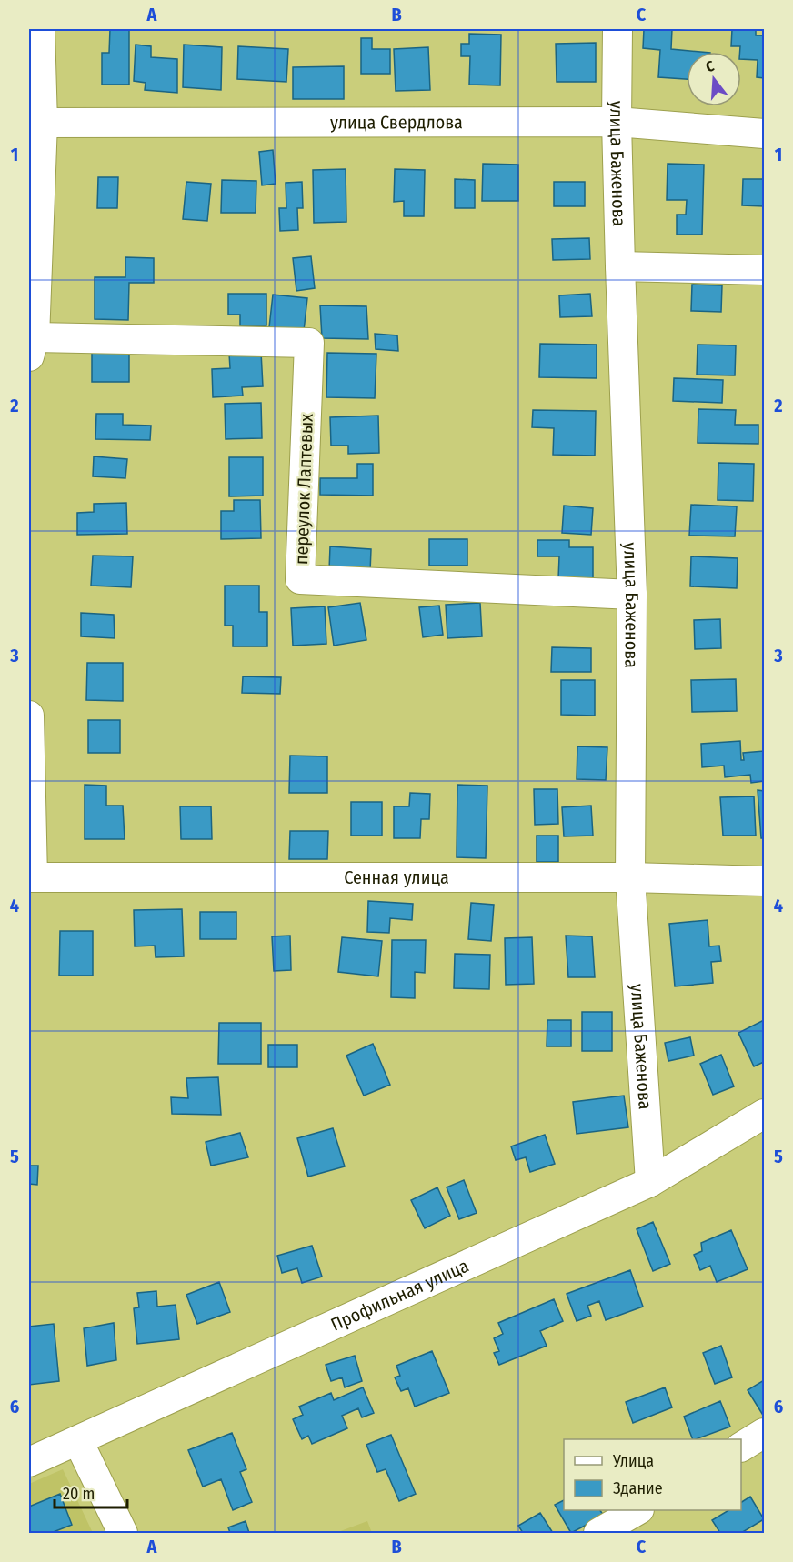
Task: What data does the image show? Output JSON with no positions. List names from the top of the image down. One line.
{"streets":{"street":["улица Свердлова","улица Баженова","переулок Лаптевых","Сенная улица","Профильная улица"]},"crossings":[["улица Свердлова","улица Баженова"],["улица Баженова","переулок Лаптевых"],["улица Баженова","Сенная улица"],["улица Баженова","Профильная улица"]],"legend":["Улица","Здание"],"scale_bar":"20 m","north":"top","grid":{"columns":["A","B","C"],"rows":["1","2","3","4","5","6"]}}
